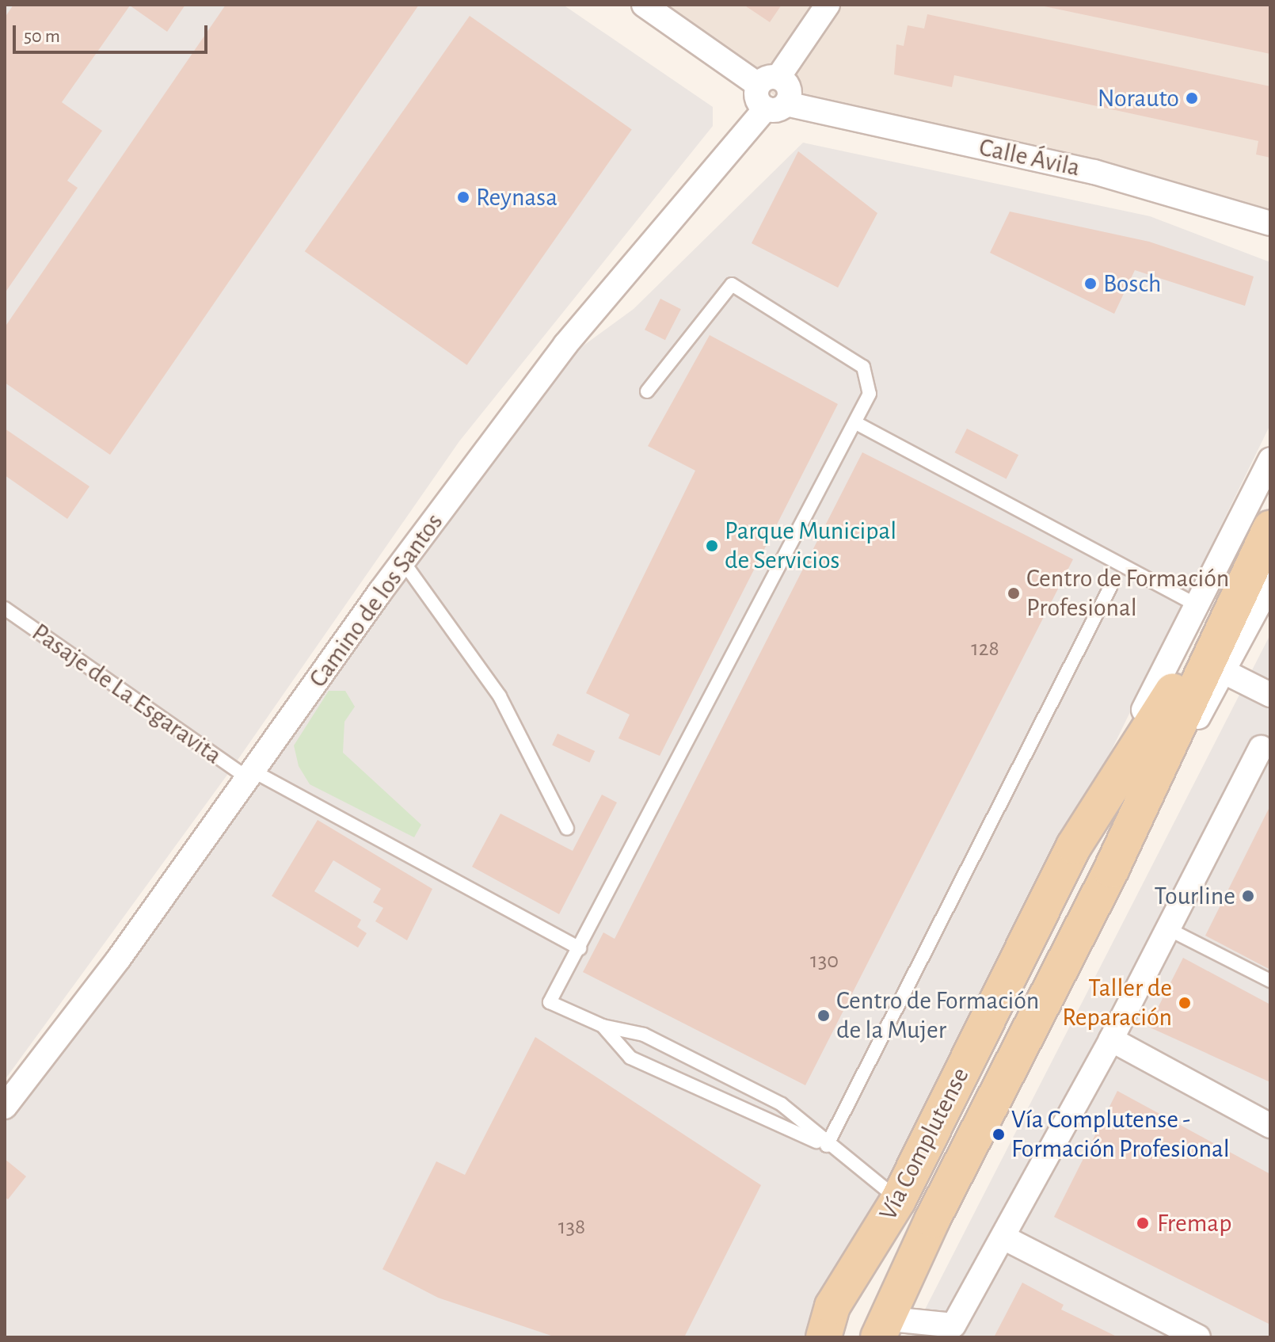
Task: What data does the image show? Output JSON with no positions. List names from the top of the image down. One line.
{"streets":{"main road":["Vía Complutense"],"street":["Calle Ávila","Camino de los Santos"],"lane":["Pasaje de La Esgaravita"]},"crossings":[["Calle Ávila","Camino de los Santos"],["Camino de los Santos","Pasaje de La Esgaravita"]],"places":["Norauto","Reynasa","Bosch","Parque Municipal de Servicios","Centro de Formación Profesional","Tourline","Taller de Reparación","Centro de Formación de la Mujer","Vía Complutense - Formación Profesional","Fremap"],"house_numbers":["128","130","138"],"scale_bar":"50 m"}
